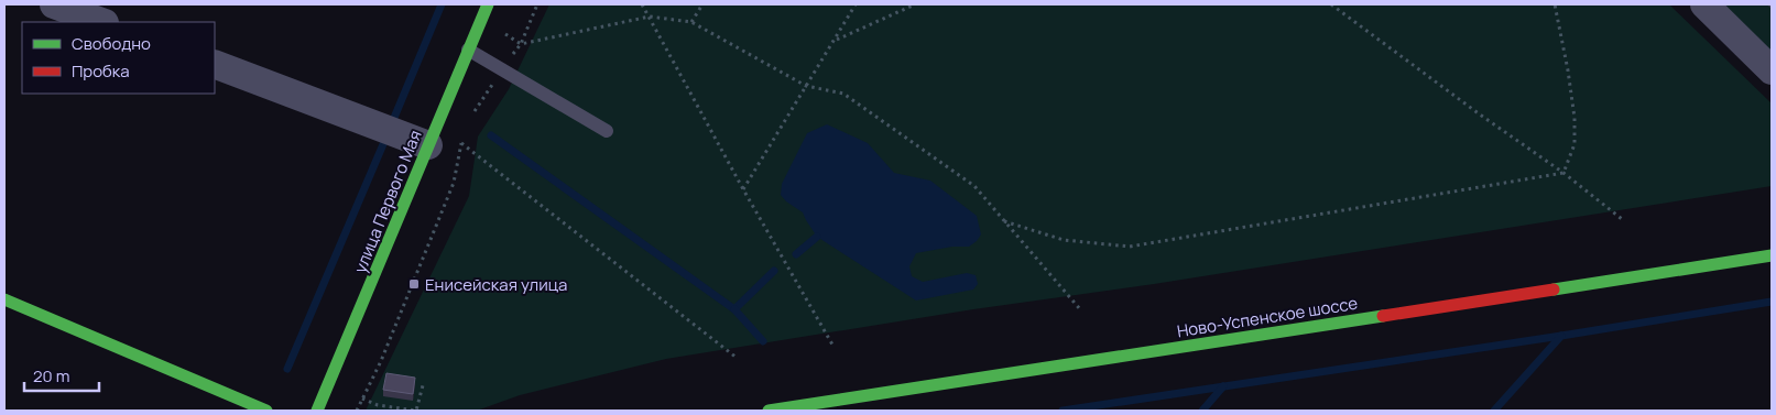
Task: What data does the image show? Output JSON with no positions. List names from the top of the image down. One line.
{"streets":{"street":["улица Первого Мая","Ново-Успенское шоссе"]},"places":{"transit":["Енисейская улица"]},"legend":["Свободно","Пробка"],"scale_bar":"20 m"}
